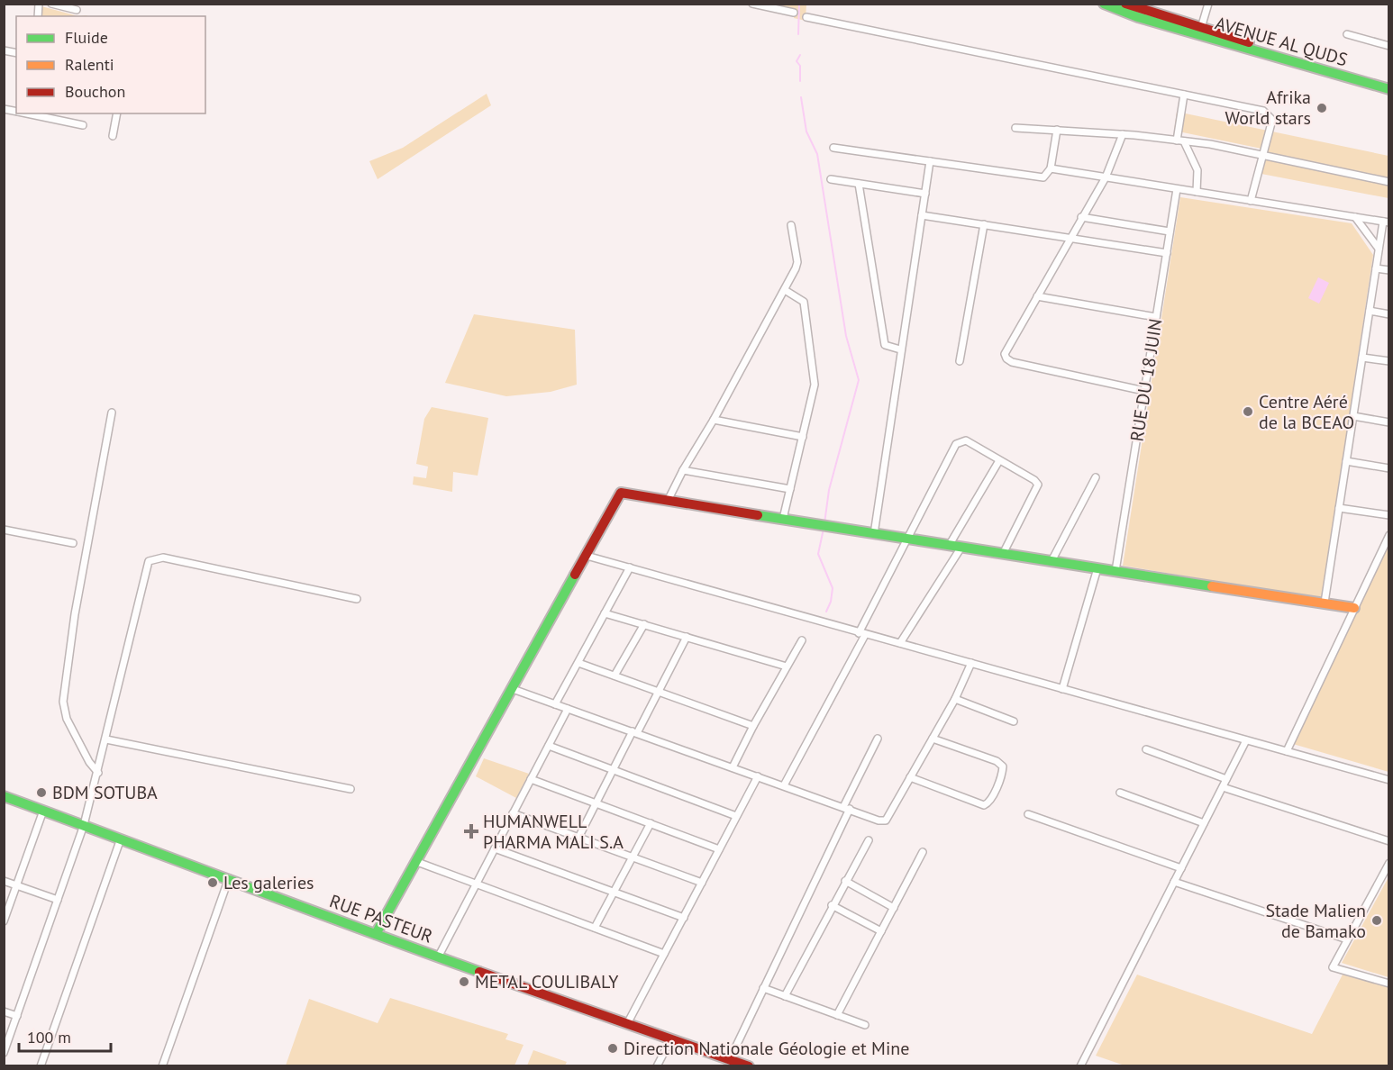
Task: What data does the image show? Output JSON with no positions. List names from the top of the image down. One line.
{"streets":{"main road":["AVENUE AL QUDS","RUE PASTEUR"],"street":["RUE DU 18 JUIN"]},"places":{"other":["Afrika World stars","Centre Aéré de la BCEAO","BDM SOTUBA","Les galeries","Stade Malien de Bamako","METAL COULIBALY","Direction Nationale Géologie et Mine"],"health":["HUMANWELL PHARMA MALI S.A"]},"legend":["Fluide","Ralenti","Bouchon"],"scale_bar":"100 m"}
